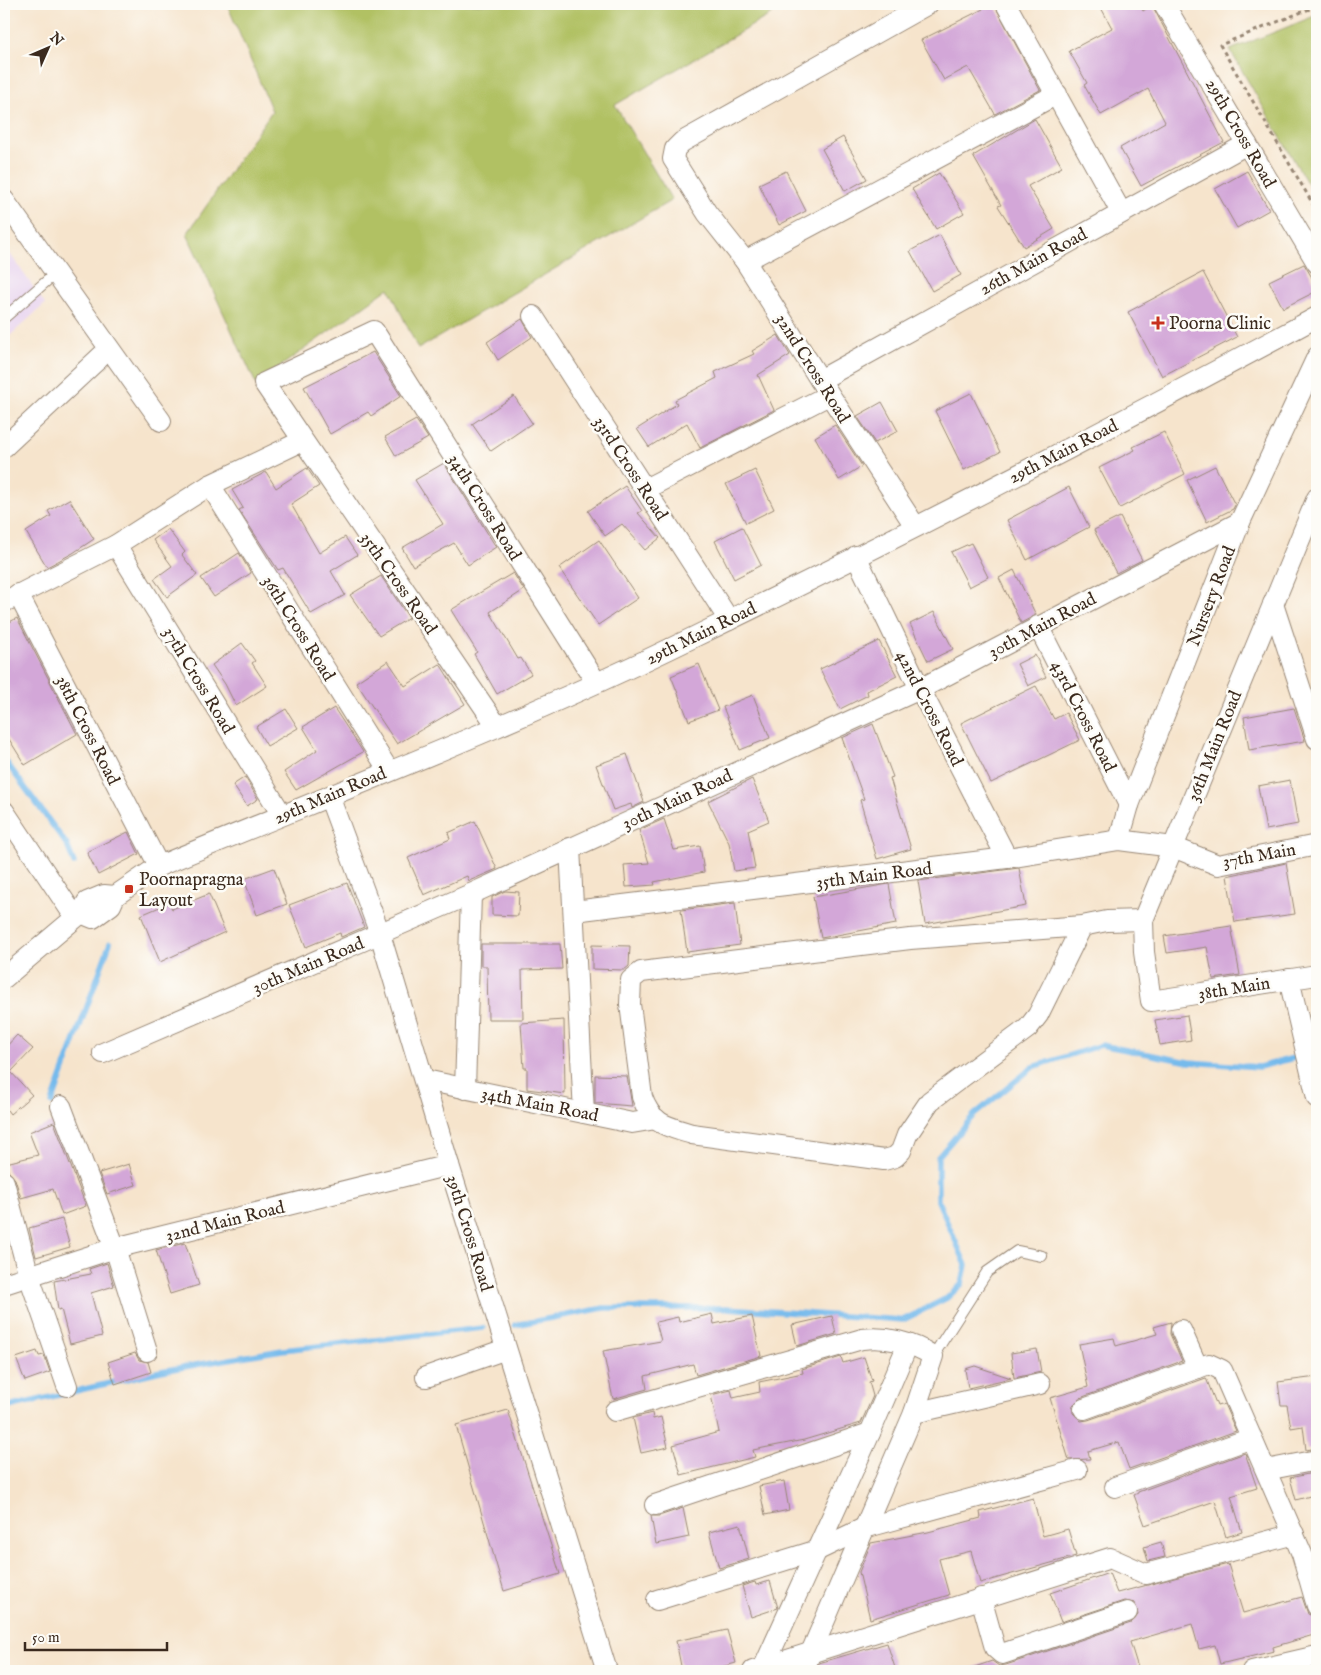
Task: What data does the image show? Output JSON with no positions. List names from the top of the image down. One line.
{"streets":{"street":["29th Cross Road","26th Main Road","32nd Cross Road","29th Main Road","33rd Cross Road","34th Cross Road","35th Cross Road","Nursery Road","30th Main Road","36th Cross Road","37th Cross Road","42nd Cross Road","43rd Cross Road","38th Cross Road","36th Main Road","37th Main","35th Main Road","38th Main","34th Main Road","32nd Main Road","39th Cross Road"]},"crossings":[["29th Cross Road","26th Main Road"],["26th Main Road","32nd Cross Road"],["26th Main Road","33rd Cross Road"],["32nd Cross Road","29th Main Road"],["29th Main Road","33rd Cross Road"],["29th Main Road","34th Cross Road"],["29th Main Road","35th Cross Road"],["29th Main Road","36th Cross Road"],["29th Main Road","37th Cross Road"],["29th Main Road","42nd Cross Road"],["29th Main Road","38th Cross Road"],["29th Main Road","39th Cross Road"],["34th Cross Road","35th Cross Road"],["Nursery Road","30th Main Road"],["Nursery Road","43rd Cross Road"],["Nursery Road","35th Main Road"],["30th Main Road","42nd Cross Road"],["30th Main Road","43rd Cross Road"],["30th Main Road","39th Cross Road"],["42nd Cross Road","35th Main Road"],["36th Main Road","37th Main"],["36th Main Road","35th Main Road"],["36th Main Road","38th Main"],["37th Main","35th Main Road"],["34th Main Road","39th Cross Road"],["32nd Main Road","39th Cross Road"]],"places":{"health":["Poorna Clinic"],"transit":["Poornapragna Layout"]},"scale_bar":"50 m","north":"top right"}
